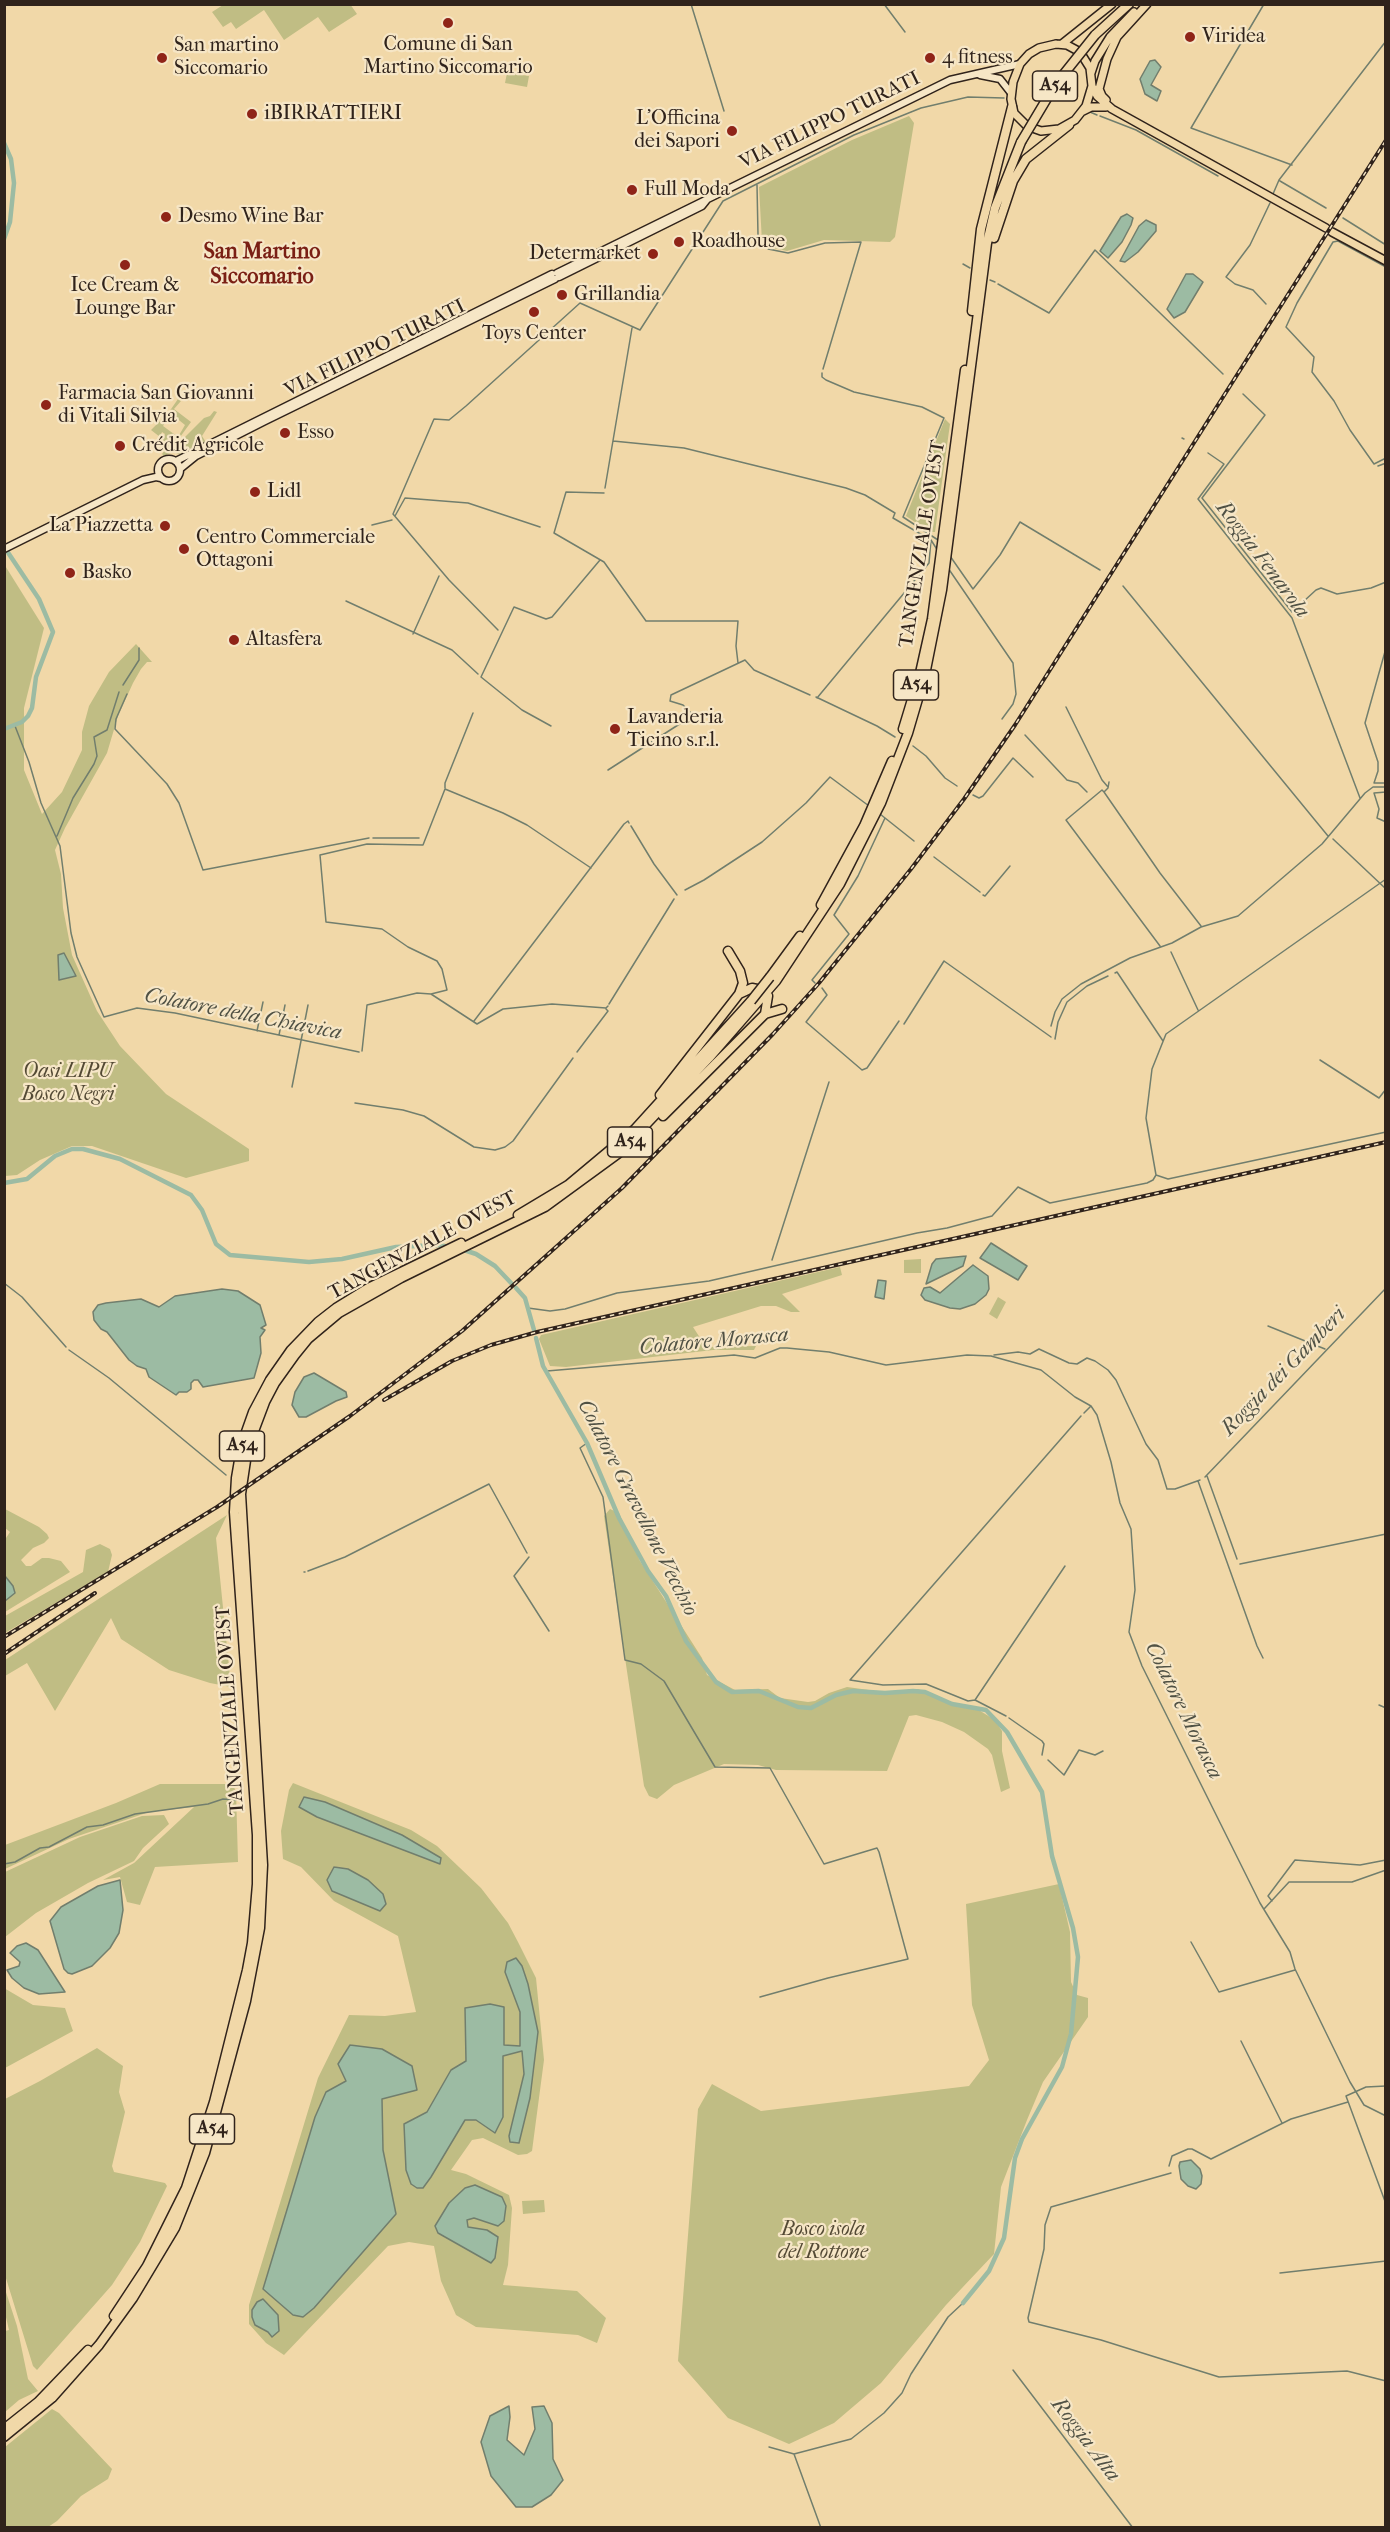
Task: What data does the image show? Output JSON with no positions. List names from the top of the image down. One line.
{"streets":{"highway":["A54","TANGENZIALE OVEST"],"main road":["VIA FILIPPO TURATI"]},"crossings":[["A54","TANGENZIALE OVEST"]],"districts":["San Martino Siccomario"],"water":["Roggia Fenarola","Colatore della Chiavica","Colatore Morasca","Roggia dei Gamberi","Colatore Gravellone Vecchio","Roggia Alta"],"parks":["Oasi LIPU Bosco Negri","Bosco isola del Rottone"],"places":["Comune di San Martino Siccomario","Viridea","San martino Siccomario","4 fitness","iBIRRATTIERI","L’Officina dei Sapori","Full Moda","Desmo Wine Bar","Roadhouse","Determarket","Ice Cream & Lounge Bar","Grillandia","Toys Center","Farmacia San Giovanni di Vitali Silvia","Esso","Crédit Agricole","Lidl","La Piazzetta","Centro Commerciale Ottagoni","Basko","Altasfera","Lavanderia Ticino s.r.l."]}
